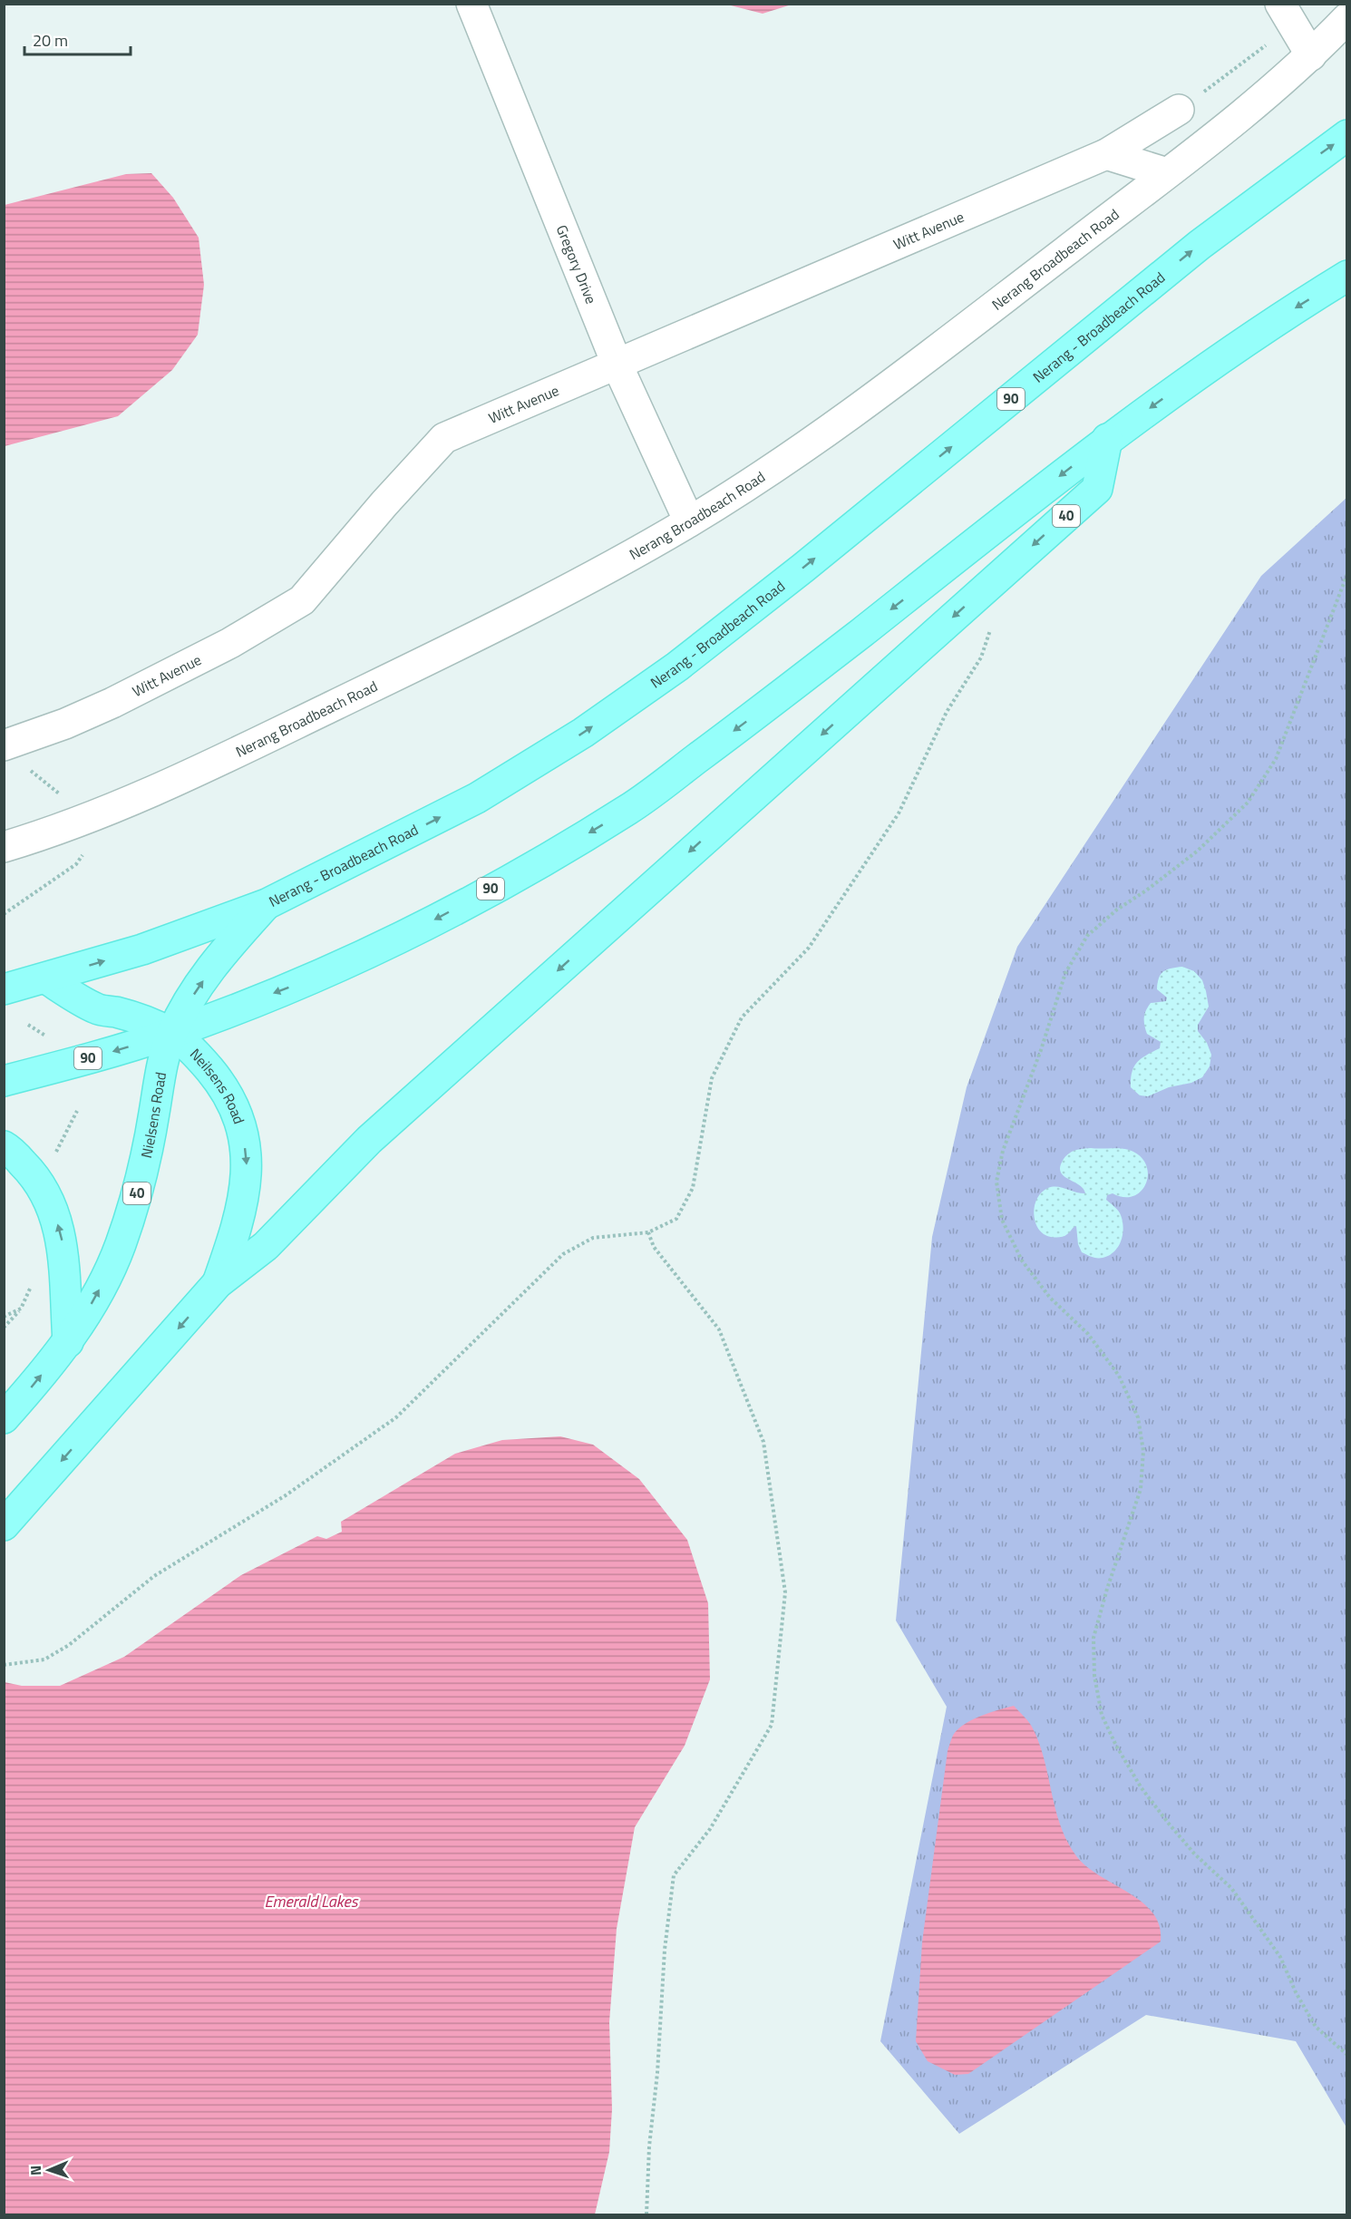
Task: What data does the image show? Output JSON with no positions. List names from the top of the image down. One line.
{"streets":{"main road":["Nerang - Broadbeach Road","90","40","Neilsens Road","Nielsens Road"],"street":["Witt Avenue","Nerang Broadbeach Road","Gregory Drive"]},"crossings":[["Witt Avenue","Gregory Drive"],["Nerang Broadbeach Road","Gregory Drive"],["Nerang - Broadbeach Road","Neilsens Road"],["Nerang - Broadbeach Road","Nielsens Road"],["90","40"],["90","Neilsens Road"],["90","Nielsens Road"],["Neilsens Road","Nielsens Road"]],"one_way":["Neilsens Road"],"water":["Emerald Lakes"],"scale_bar":"20 m","north":"left"}
